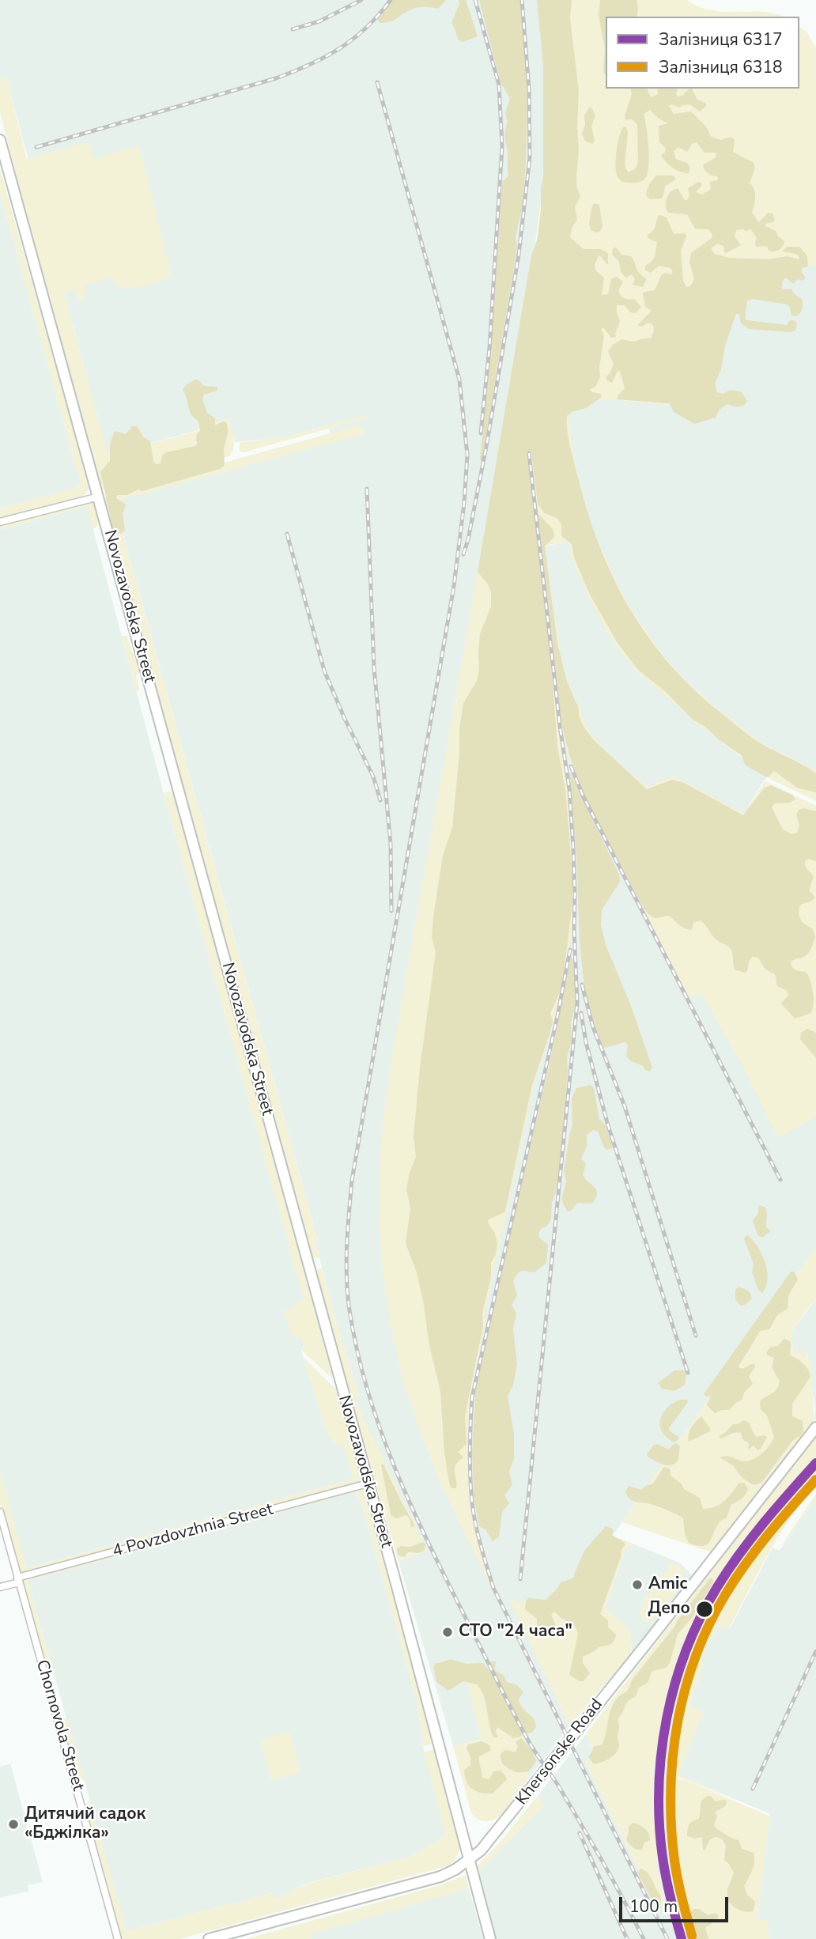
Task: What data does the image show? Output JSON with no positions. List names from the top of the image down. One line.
{"streets":{"street":["Novozavodska Street","4 Povzdovzhnia Street","Chornovola Street","Khersonske Road"]},"crossings":[["Novozavodska Street","4 Povzdovzhnia Street"],["Novozavodska Street","Khersonske Road"],["4 Povzdovzhnia Street","Chornovola Street"]],"places":["Amic","Депо","СТО \"24 часа\"","Дитячий садок «Бджілка»"],"lines":["rail line 6317","rail line 6318"],"legend":["Залізниця 6317","Залізниця 6318"],"scale_bar":"100 m"}
